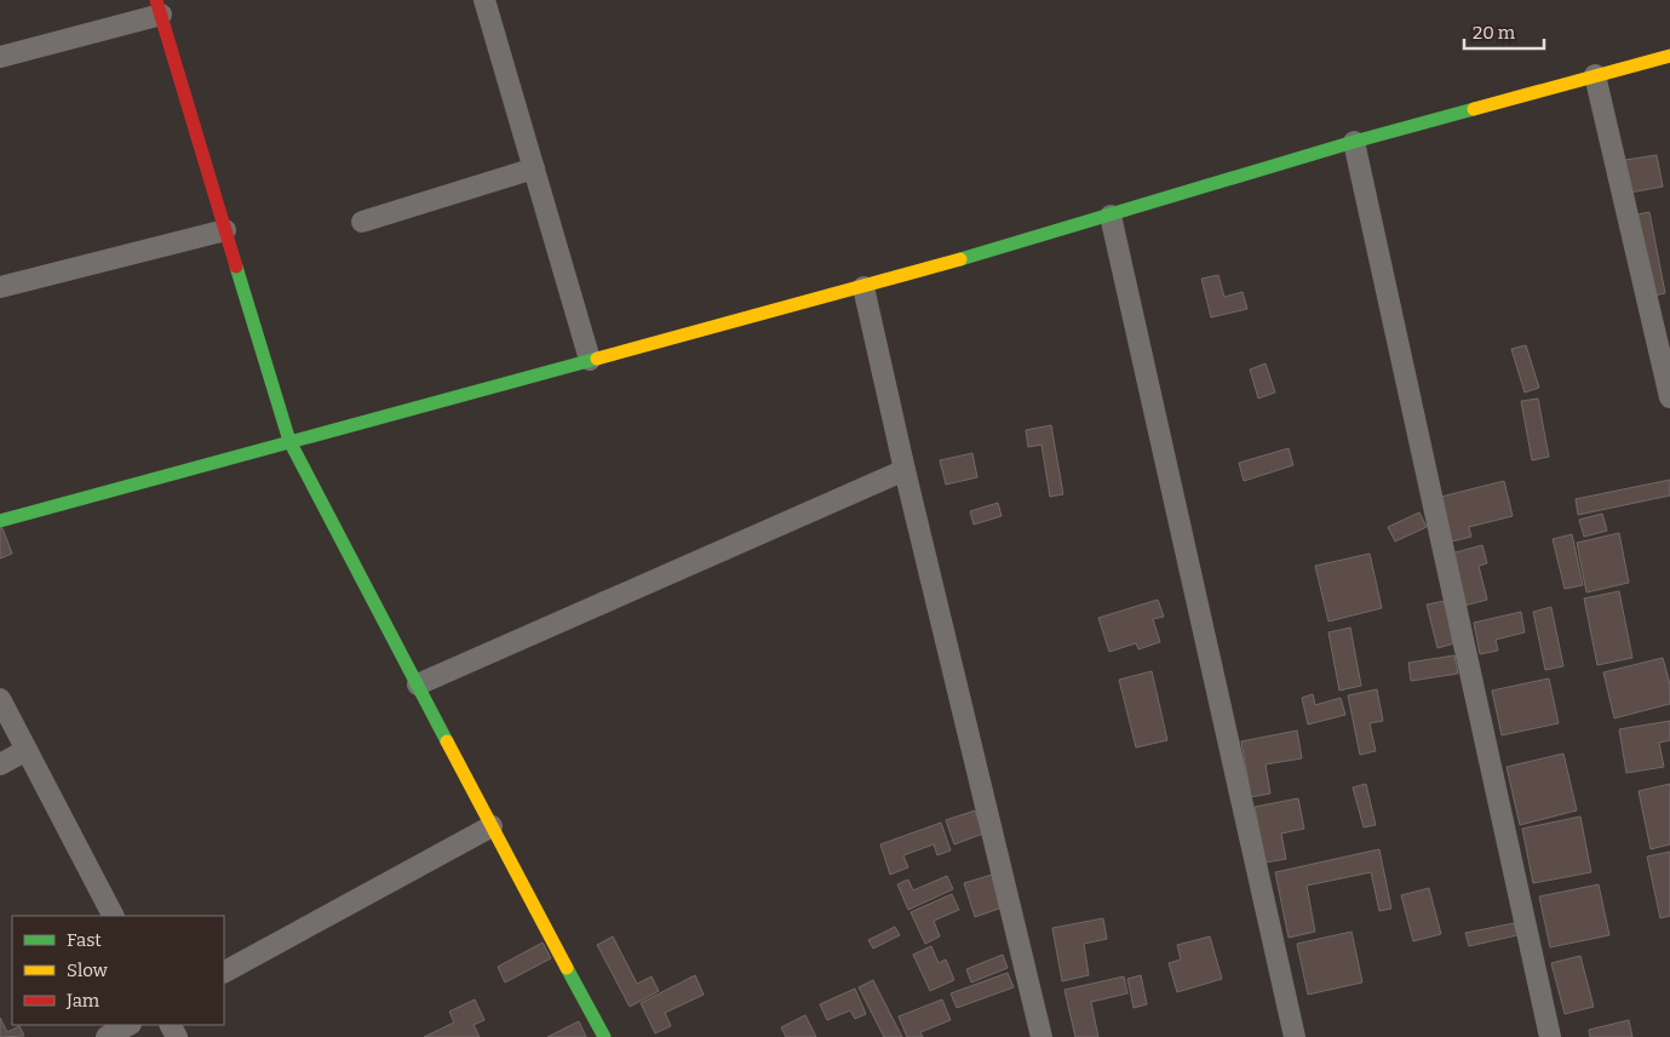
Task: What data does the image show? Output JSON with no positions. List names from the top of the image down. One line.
{"legend":["Fast","Slow","Jam"],"scale_bar":"20 m"}
